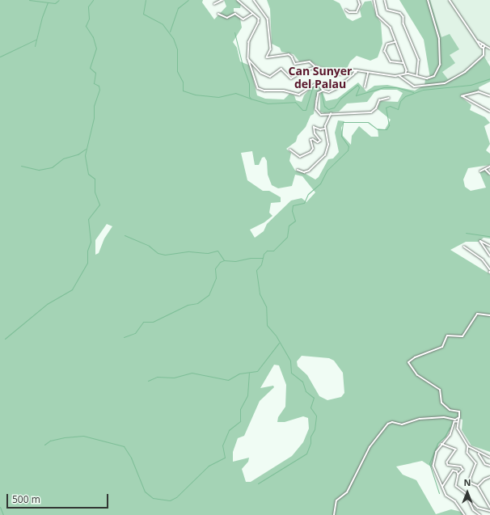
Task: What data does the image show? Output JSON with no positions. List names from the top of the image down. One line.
{"districts":["Can Sunyer del Palau"],"scale_bar":"500 m","north":"top"}
